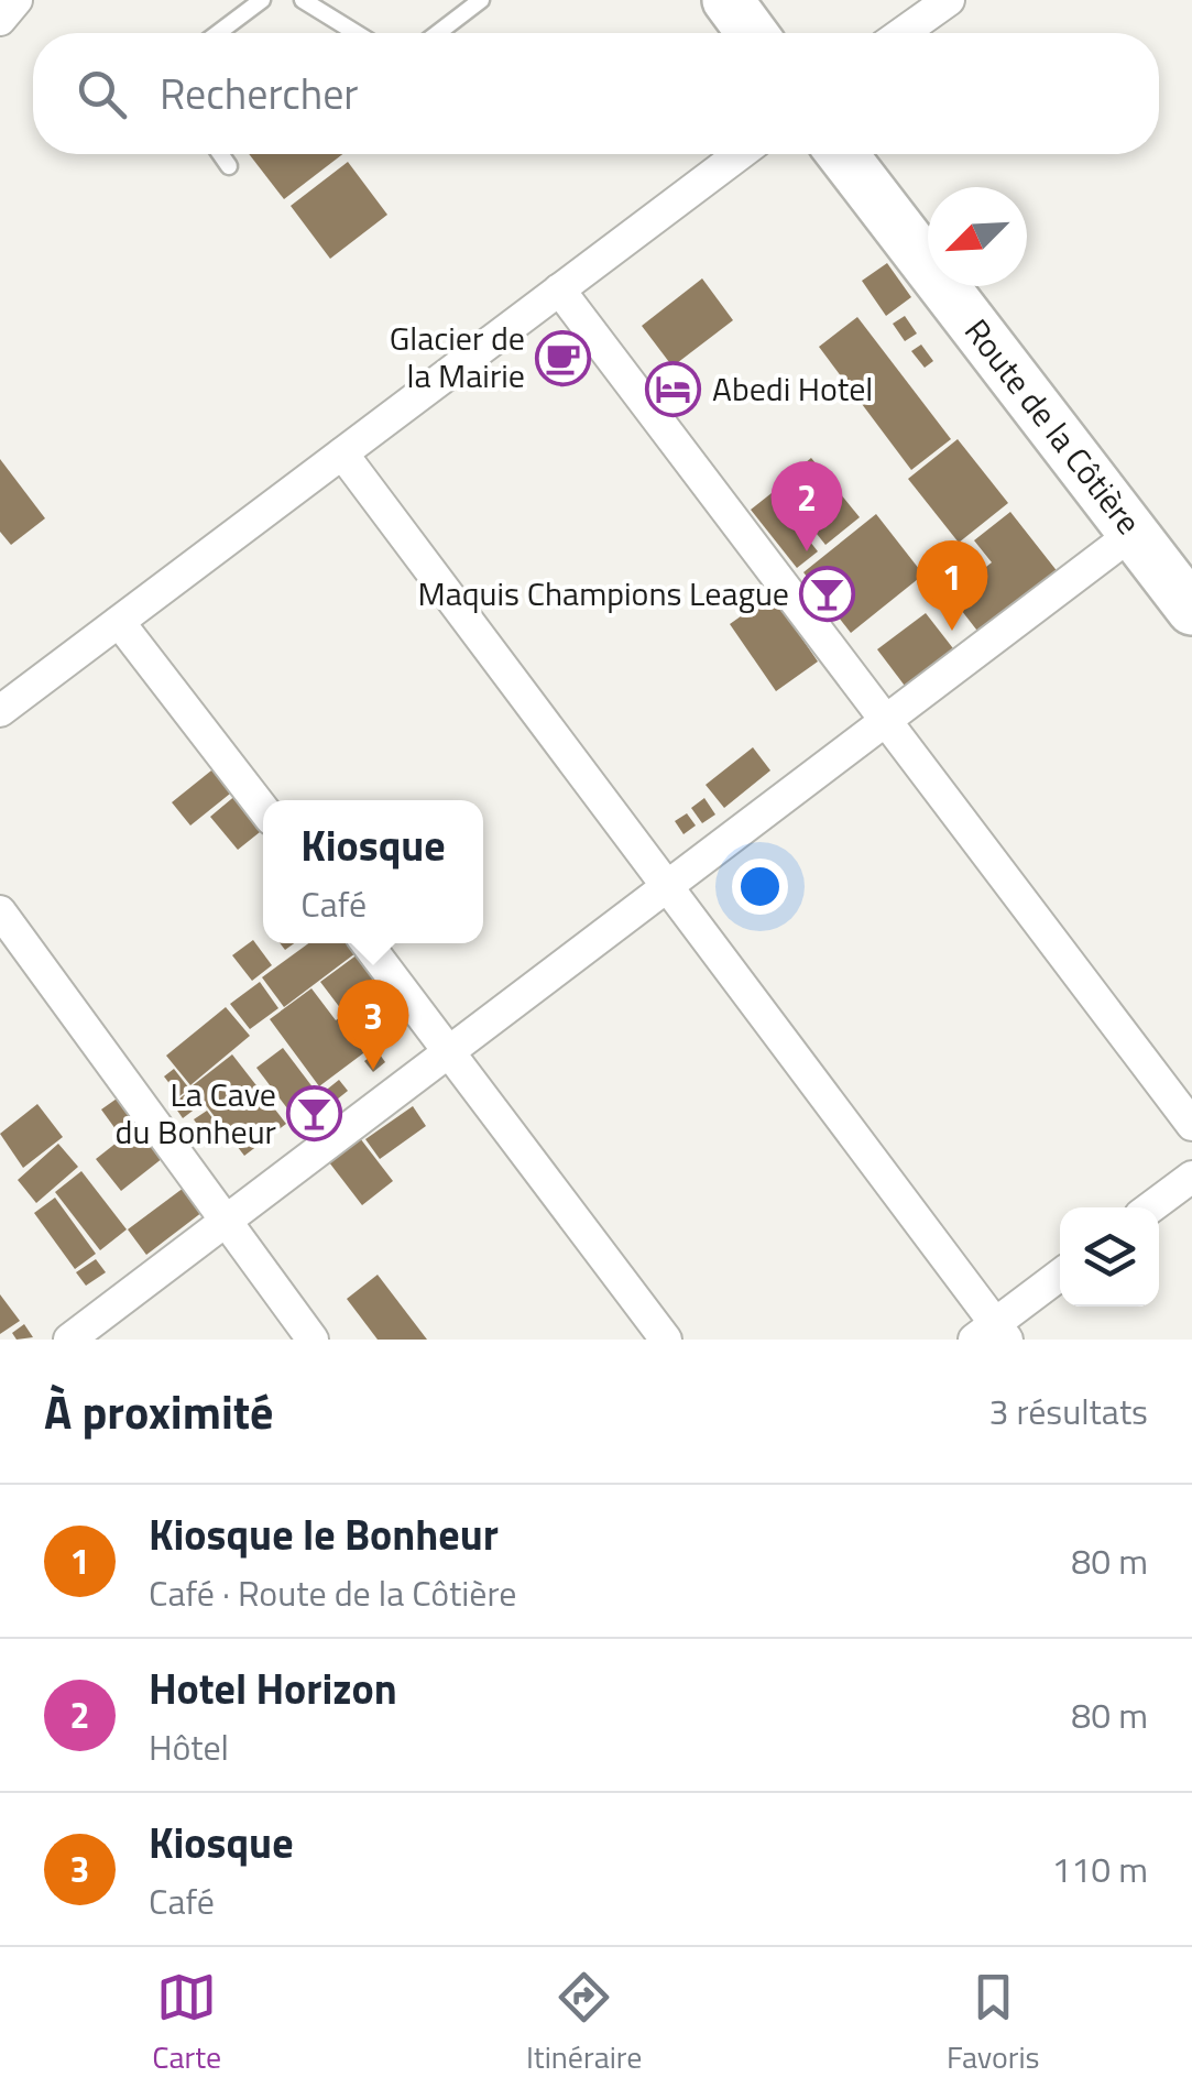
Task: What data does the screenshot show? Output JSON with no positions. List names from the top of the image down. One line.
{"streets":{"main road":["Route de la Côtière"]},"places":{"cafe":["Glacier de la Mairie"],"hotel":["Abedi Hotel"],"bar":["Maquis Champions League","La Cave du Bonheur"]},"north":"bottom left","page":{"search":"Rechercher","pins":["2","1","3"],"popup":["Kiosque","Café"],"heading":["À proximité","3 résultats"],"list":[{"mark":"1","name":"Kiosque le Bonheur","note":"Café · Route de la Côtière","value":"80 m"},{"mark":"2","name":"Hotel Horizon","note":"Hôtel","value":"80 m"},{"mark":"3","name":"Kiosque","note":"Café","value":"110 m"}],"nav":["Carte","Itinéraire","Favoris"]}}
